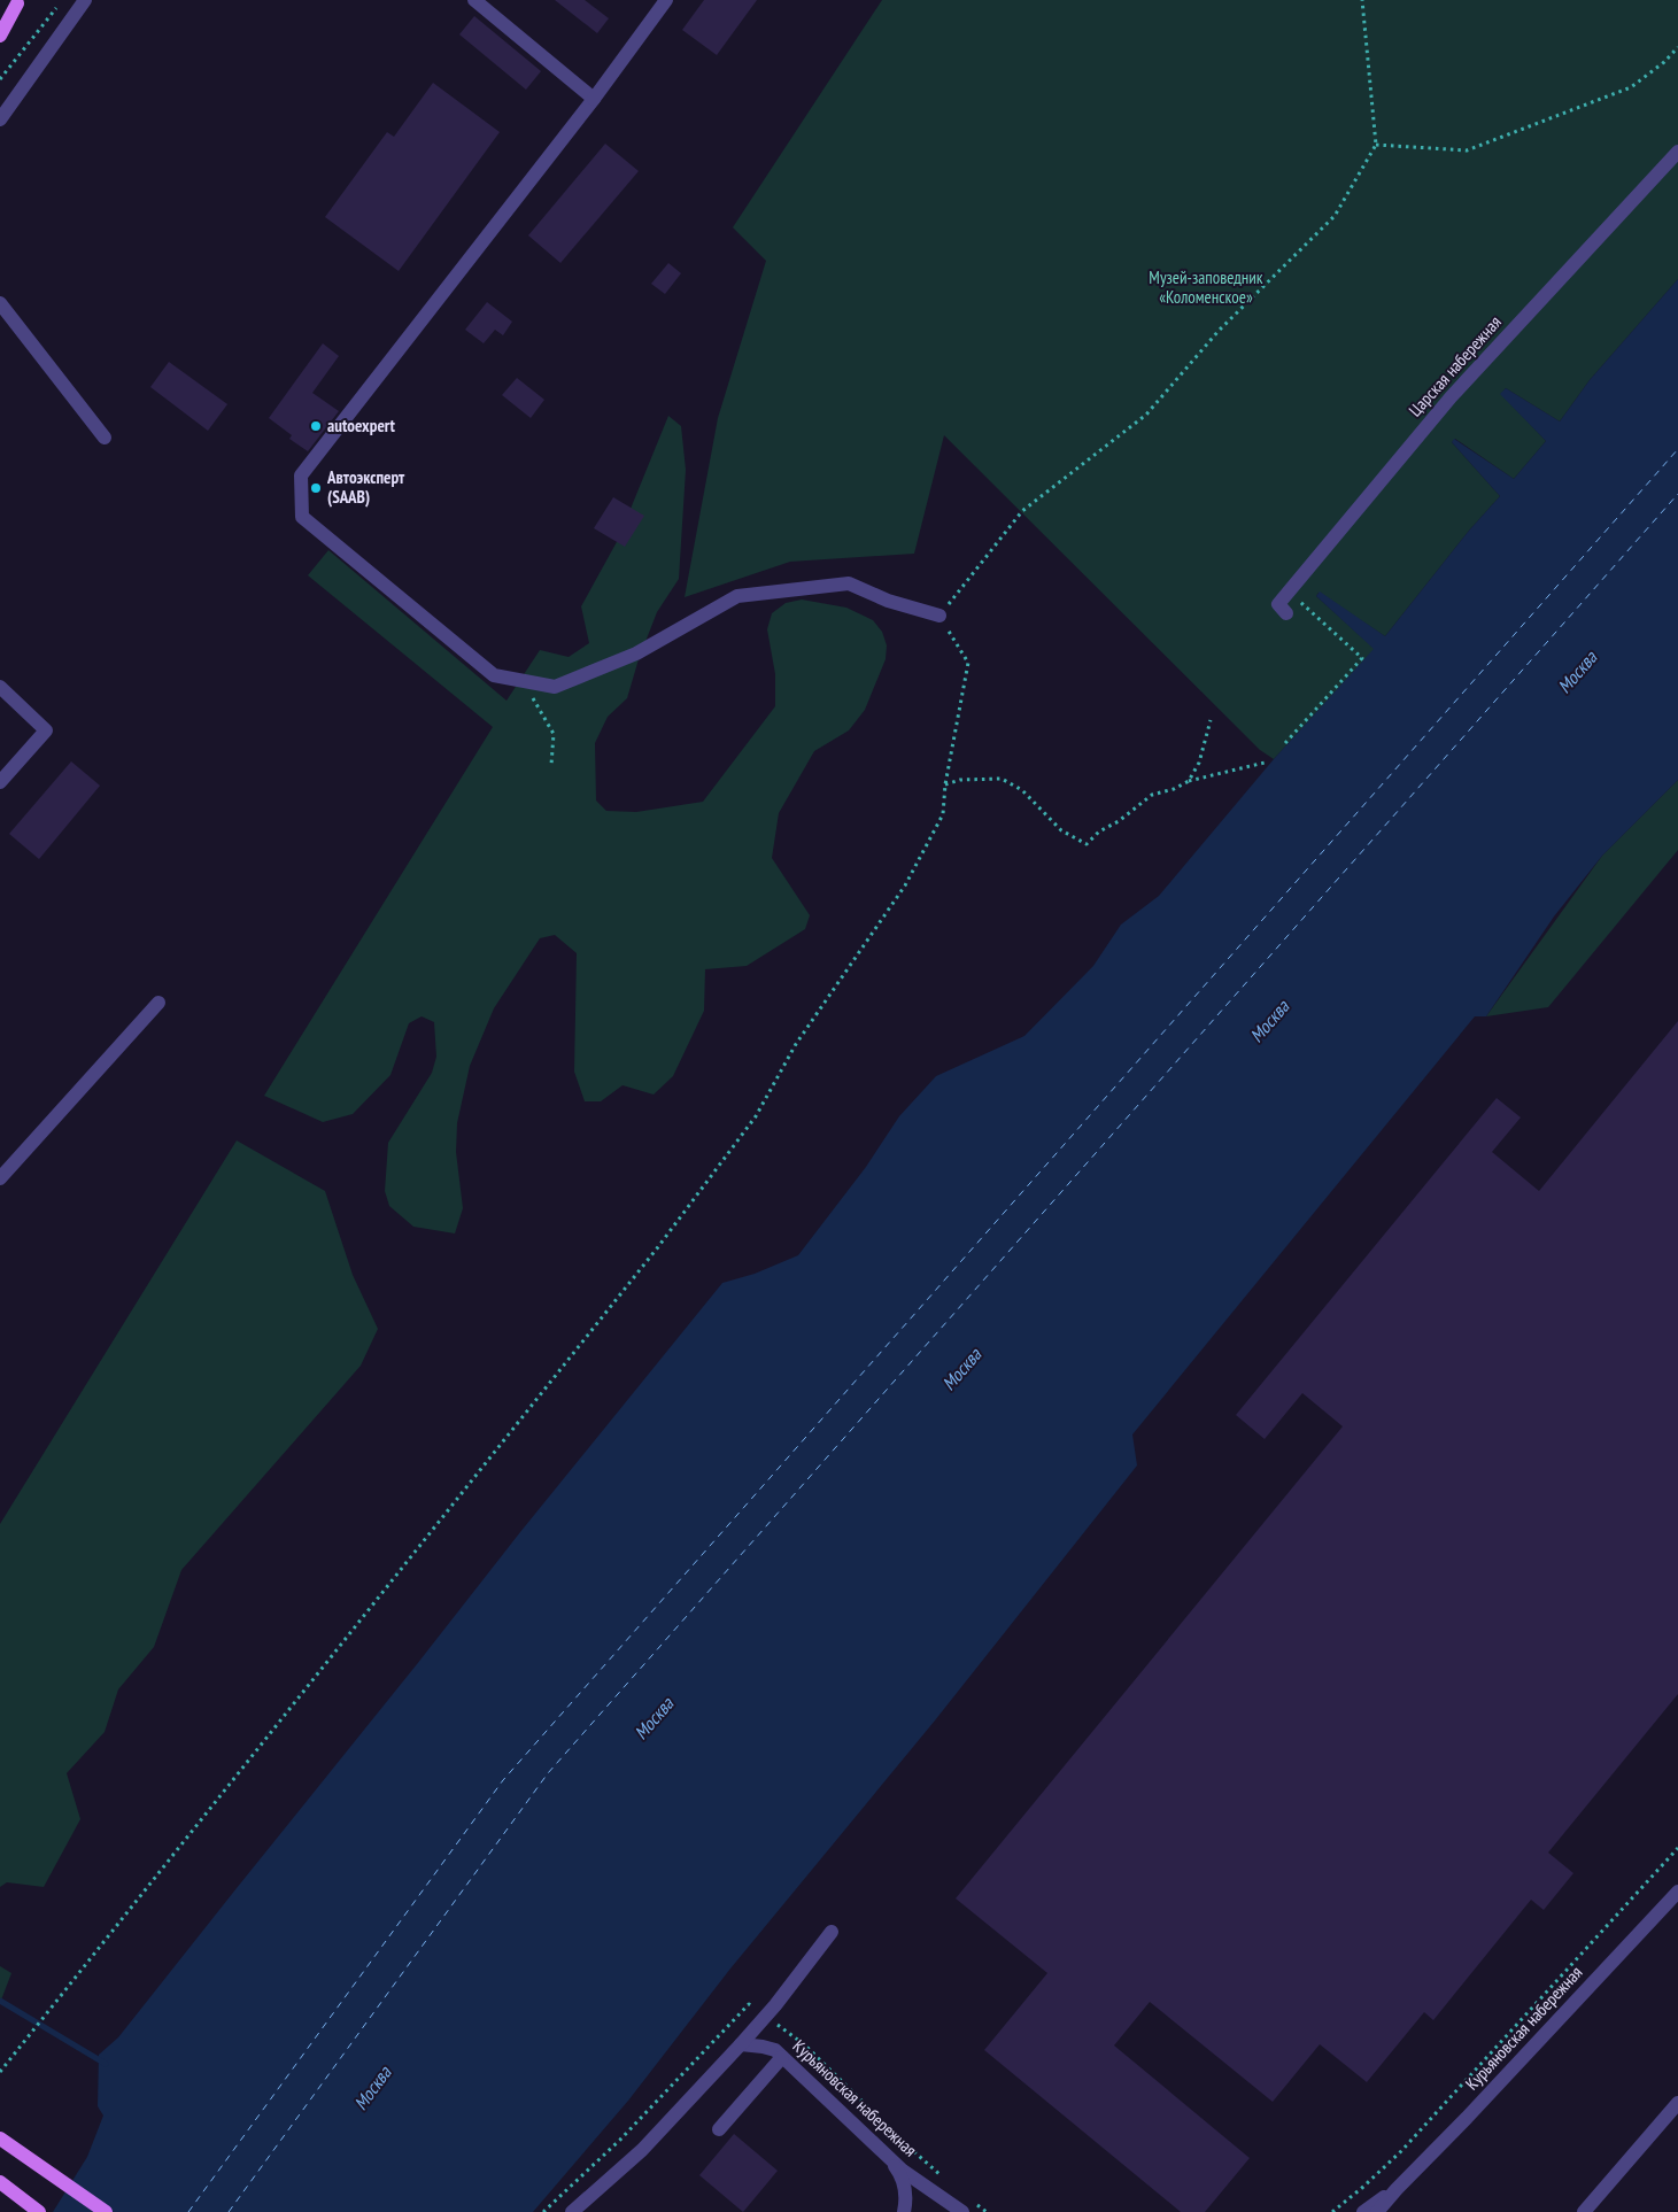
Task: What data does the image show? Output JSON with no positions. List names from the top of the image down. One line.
{"streets":{"street":["Царская набережная","Курьяновская набережная"]},"water":["Москва"],"parks":["Музей-заповедник «Коломенское»"],"places":["autoexpert","Автоэксперт (SAAB)"]}
